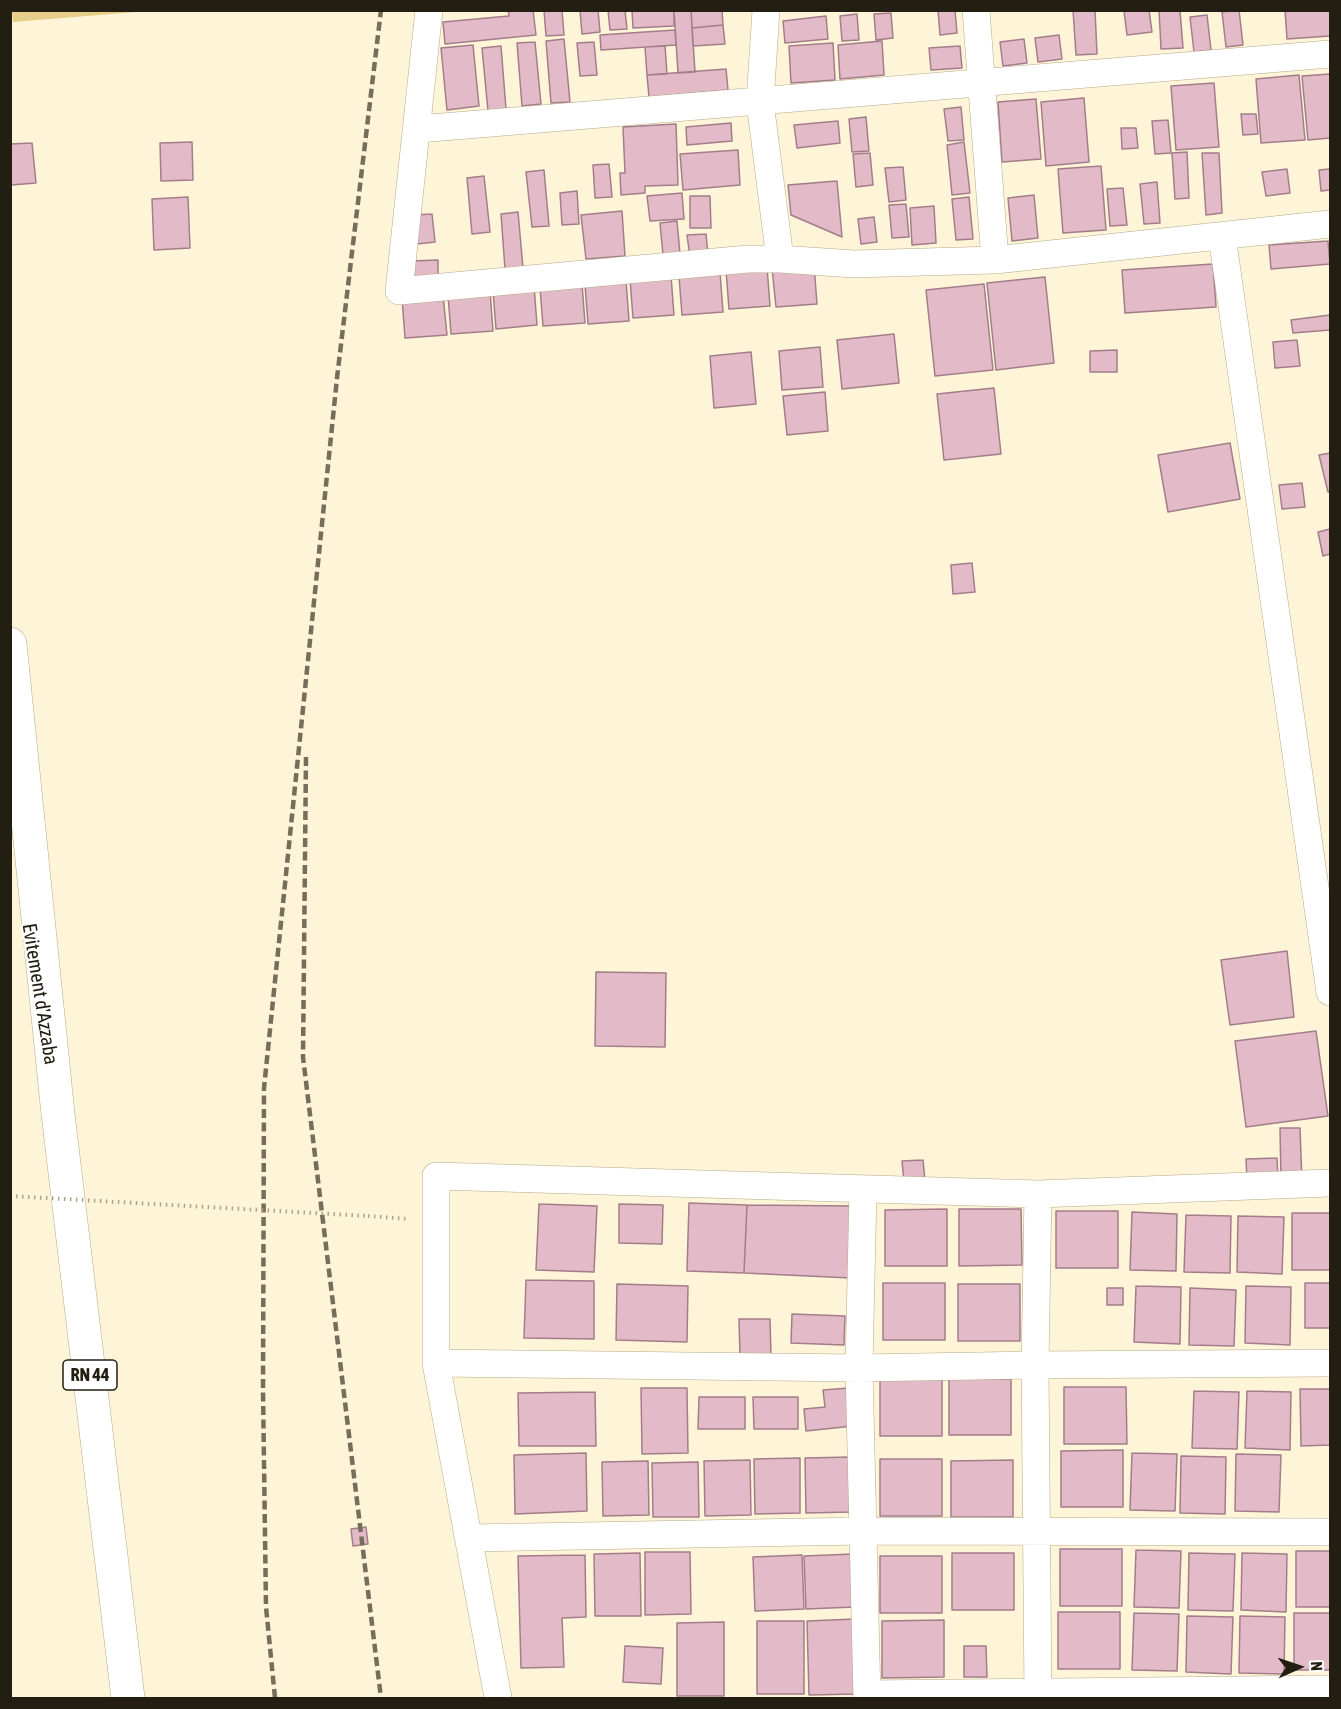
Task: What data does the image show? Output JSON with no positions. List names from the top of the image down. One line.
{"streets":{"main road":["Evitement d'Azzaba","RN 44"]},"crossings":[["Evitement d'Azzaba","RN 44"]],"north":"right"}
